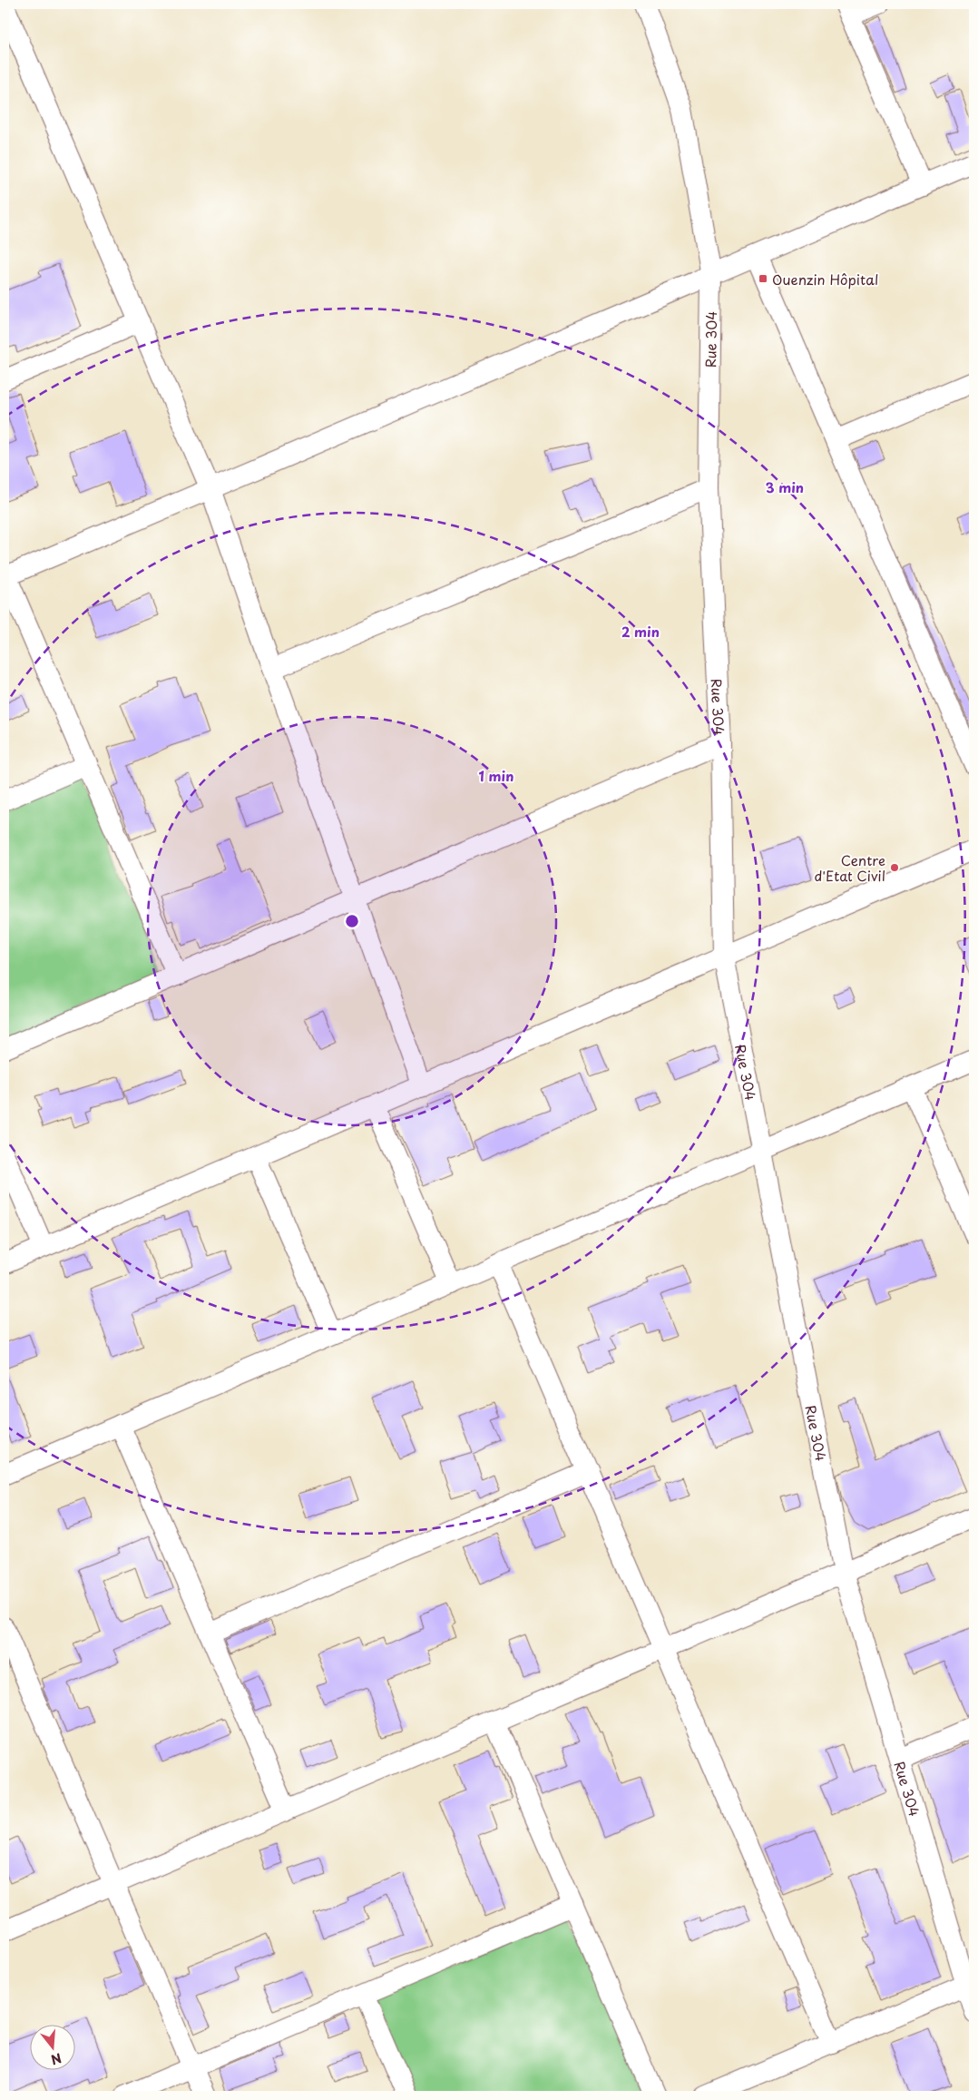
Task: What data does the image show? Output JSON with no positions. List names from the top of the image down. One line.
{"streets":{"street":["Rue 304"]},"places":{"transit":["Ouenzin Hôpital"],"other":["Centre d'Etat Civil"]},"north":"bottom","rings":["3 min","2 min","1 min"]}
